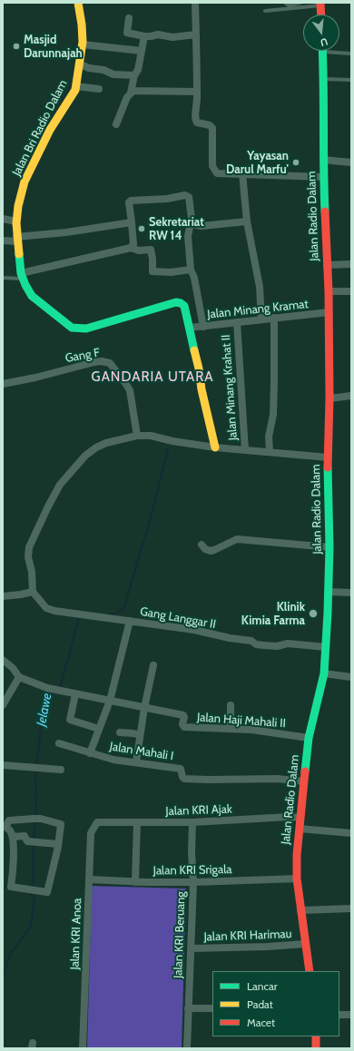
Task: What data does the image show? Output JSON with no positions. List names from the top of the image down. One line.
{"streets":{"main road":["Jalan Bri Radio Dalam","Jalan Radio Dalam"],"street":["Jalan Minang Kramat","Gang F","Jalan Minang Krahat II","Gang Langgar II","Jalan Haji Mahali II","Jalan Mahali I","Jalan KRI Ajak","Jalan KRI Srigala","Jalan KRI Anoa","Jalan KRI Beruang","Jalan KRI Harimau"]},"crossings":[["Jalan Bri Radio Dalam","Jalan Minang Kramat"],["Jalan Radio Dalam","Jalan Minang Kramat"],["Jalan Radio Dalam","Gang Langgar II"],["Jalan Radio Dalam","Jalan Haji Mahali II"],["Jalan Radio Dalam","Jalan Mahali I"],["Jalan Radio Dalam","Jalan KRI Ajak"],["Jalan Radio Dalam","Jalan KRI Srigala"],["Jalan Radio Dalam","Jalan KRI Harimau"],["Jalan Minang Kramat","Jalan Minang Krahat II"],["Jalan KRI Ajak","Jalan KRI Anoa"],["Jalan KRI Ajak","Jalan KRI Beruang"],["Jalan KRI Srigala","Jalan KRI Anoa"],["Jalan KRI Srigala","Jalan KRI Beruang"],["Jalan KRI Beruang","Jalan KRI Harimau"]],"districts":["GANDARIA UTARA"],"water":["Jelawe"],"places":["Masjid Darunnajah","Yayasan Darul Marfu'","Sekretariat RW 14","Klinik Kimia Farma"],"legend":["Lancar","Padat","Macet"],"north":"bottom"}
